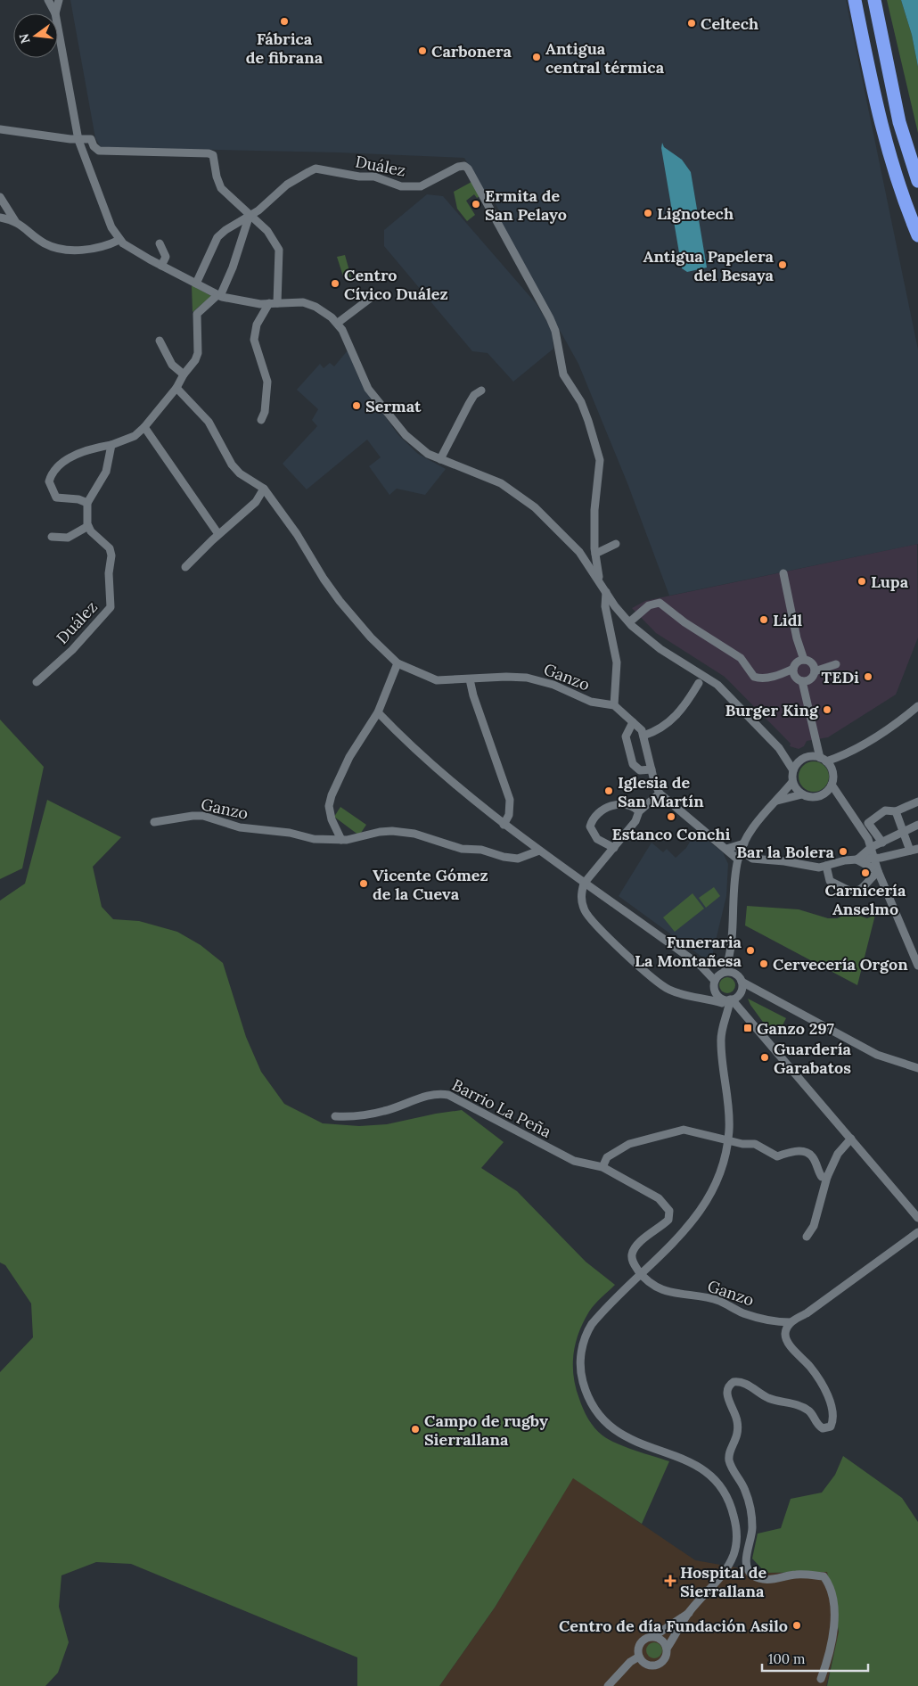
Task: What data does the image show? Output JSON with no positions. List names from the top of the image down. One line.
{"streets":{"street":["Duález","Ganzo","Barrio La Peña"]},"crossings":[["Ganzo","Barrio La Peña"]],"places":{"other":["Fábrica de fibrana","Celtech","Carbonera","Antigua central térmica","Ermita de San Pelayo","Lignotech","Antigua Papelera del Besaya","Centro Cívico Duález","Sermat","Lupa","Lidl","TEDi","Burger King","Iglesia de San Martín","Estanco Conchi","Bar la Bolera","Carnicería Anselmo","Vicente Gómez de la Cueva","Funeraria La Montañesa","Cervecería Orgon","Guardería Garabatos","Campo de rugby Sierrallana","Centro de día Fundación Asilo"],"transit":["Ganzo 297"],"health":["Hospital de Sierrallana"]},"scale_bar":"100 m","north":"left"}
